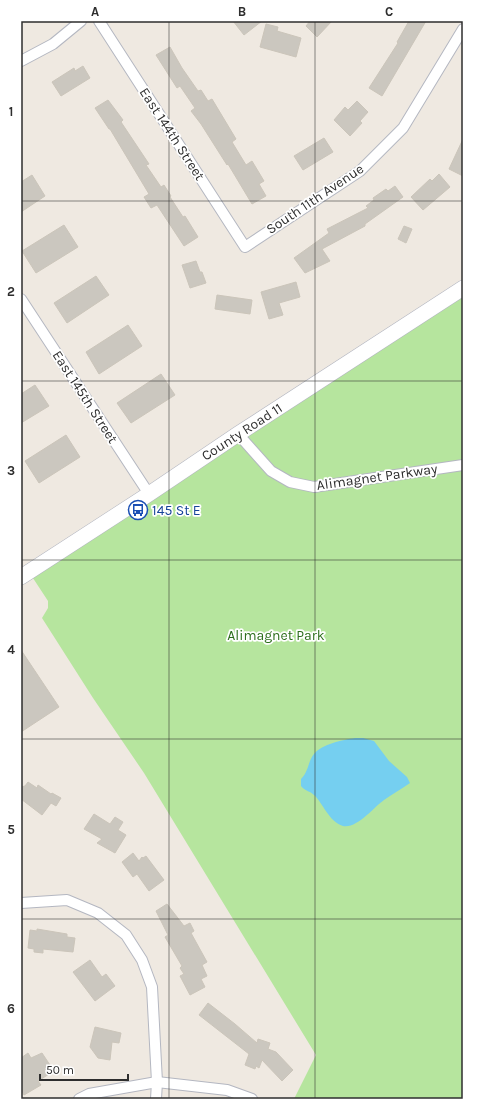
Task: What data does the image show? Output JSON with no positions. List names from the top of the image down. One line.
{"streets":{"street":["East 144th Street","South 11th Avenue","East 145th Street","County Road 11","Alimagnet Parkway"]},"crossings":[["East 144th Street","South 11th Avenue"],["East 145th Street","County Road 11"],["County Road 11","Alimagnet Parkway"]],"parks":["Alimagnet Park"],"places":{"bus stop":["145 St E"]},"scale_bar":"50 m","grid":{"columns":["A","B","C"],"rows":["1","2","3","4","5","6"]}}
